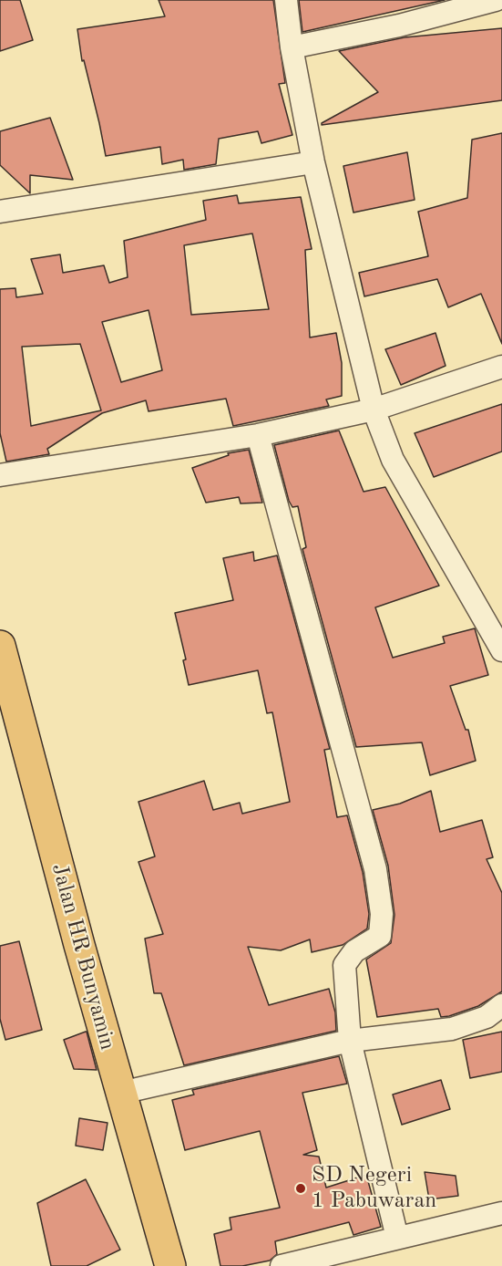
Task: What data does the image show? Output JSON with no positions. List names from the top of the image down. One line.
{"streets":{"main road":["Jalan HR Bunyamin"]},"places":["SD Negeri 1 Pabuwaran"]}
